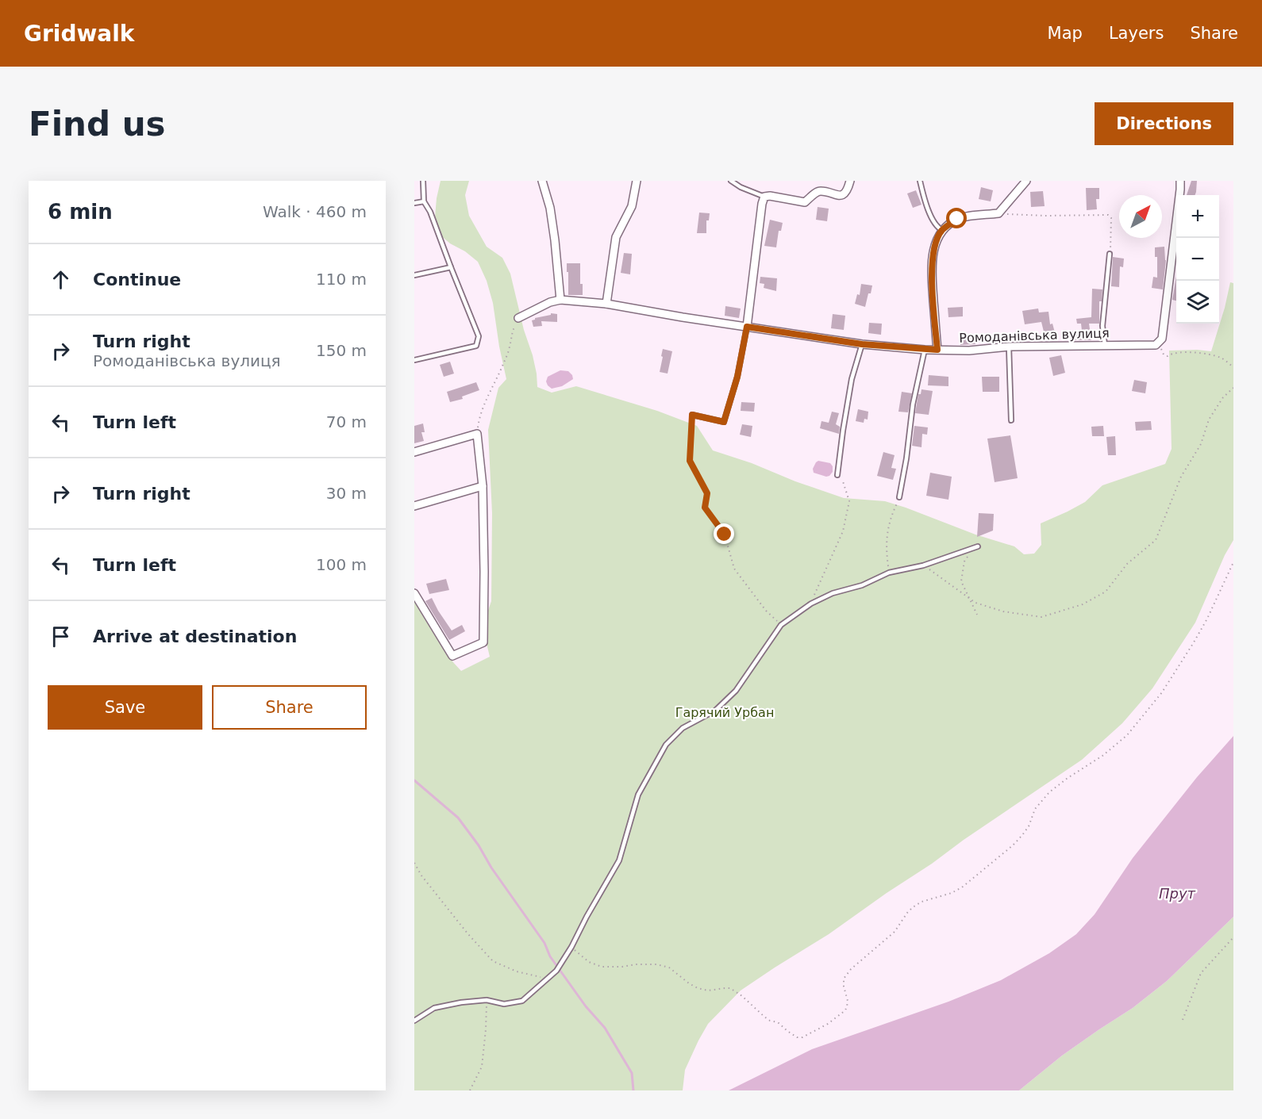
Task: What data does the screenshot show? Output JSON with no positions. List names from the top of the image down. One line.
{"streets":{"street":["Ромоданівська вулиця"]},"water":["Прут"],"parks":["Гарячий Урбан"],"north":"top right","page":{"header":"Gridwalk","nav":["Map","Layers","Share"],"buttons":["Directions",["Save","Share"]],"title":"Find us","heading":["6 min","Walk · 460 m"],"map_buttons":["+","−"],"list":[["Continue","110 m"],["Turn right","Ромоданівська вулиця","150 m"],["Turn left","70 m"],["Turn right","30 m"],["Turn left","100 m"],"Arrive at destination"]}}
